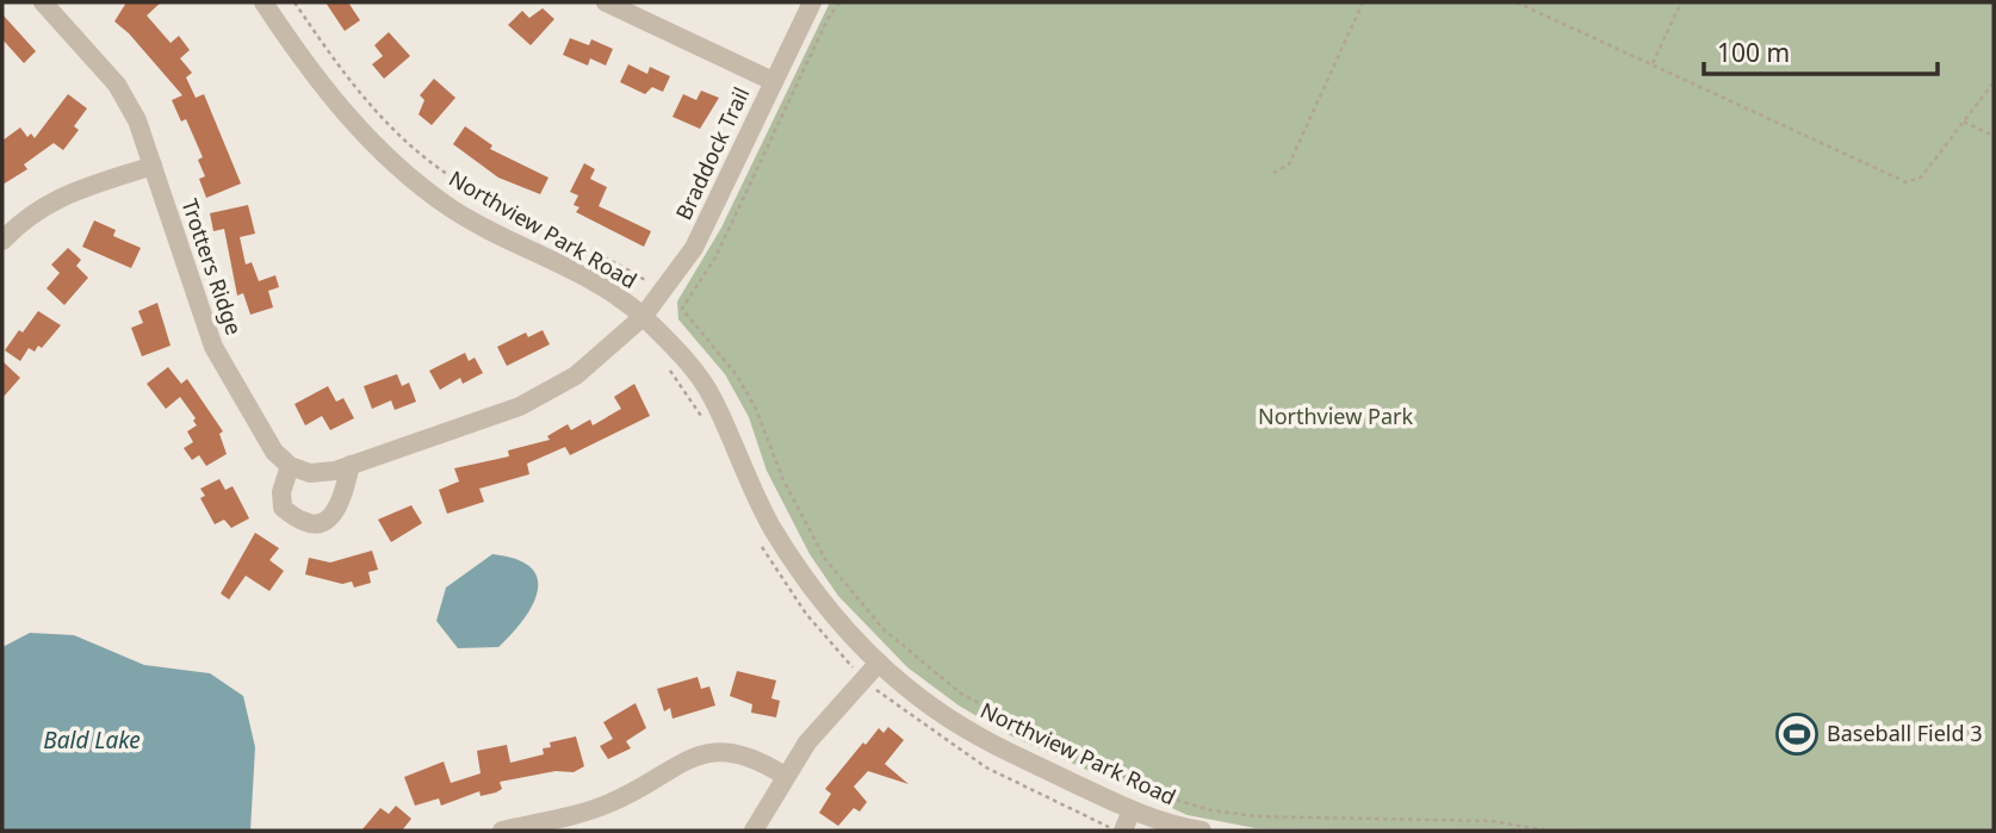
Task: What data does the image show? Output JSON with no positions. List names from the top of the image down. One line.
{"streets":{"street":["Braddock Trail","Northview Park Road","Trotters Ridge"]},"crossings":[["Braddock Trail","Northview Park Road"]],"water":["Bald Lake"],"parks":["Northview Park"],"places":{"sports":["Baseball Field 3"]},"scale_bar":"100 m"}
